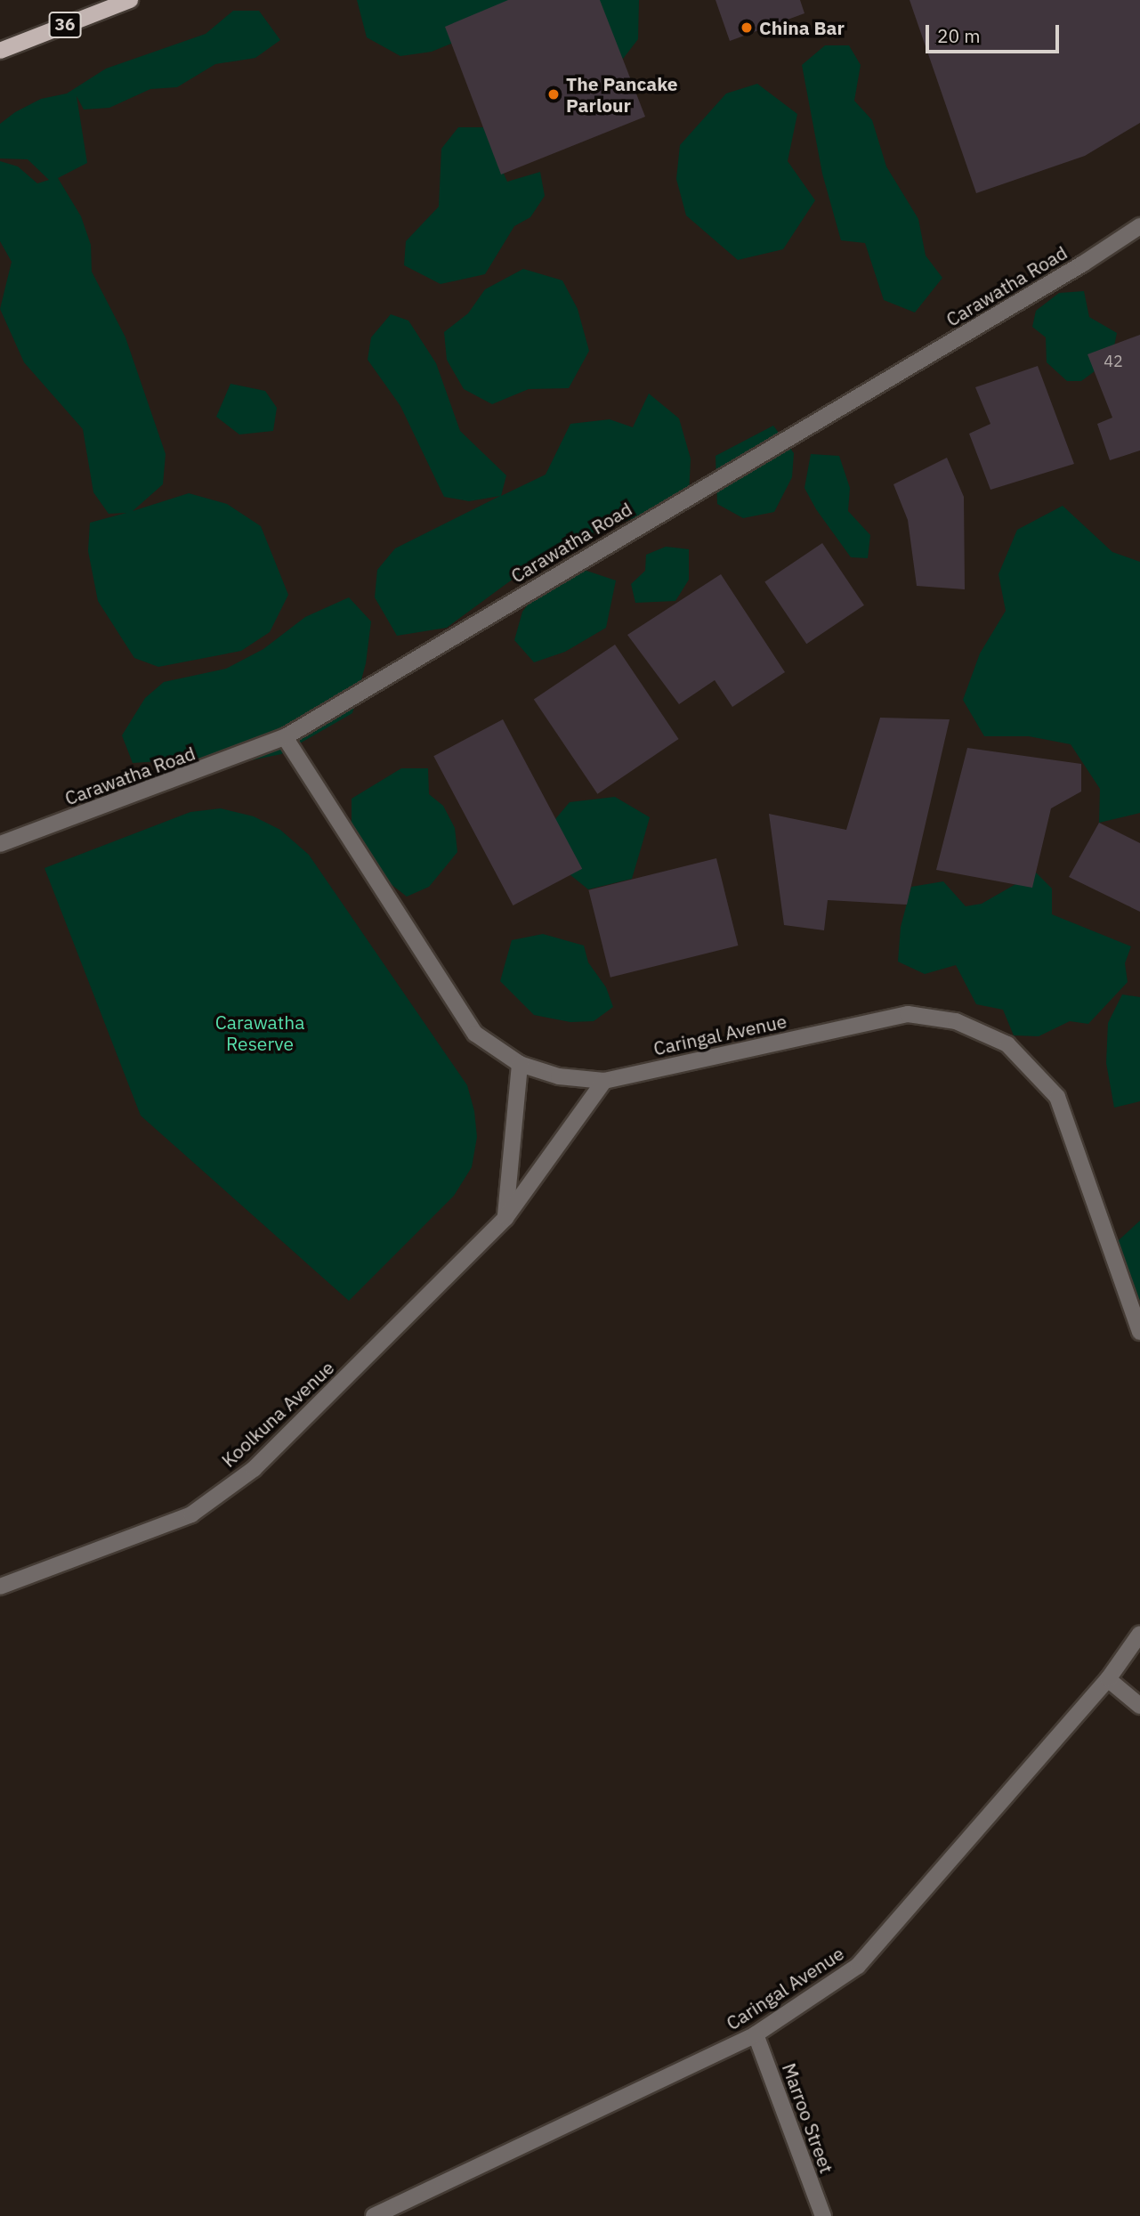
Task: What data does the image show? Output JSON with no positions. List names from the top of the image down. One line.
{"streets":{"main road":["36"],"street":["Carawatha Road","Caringal Avenue","Koolkuna Avenue","Marroo Street"]},"crossings":[["Carawatha Road","Caringal Avenue"],["Caringal Avenue","Koolkuna Avenue"],["Caringal Avenue","Marroo Street"]],"parks":["Carawatha Reserve"],"places":["China Bar","The Pancake Parlour"],"house_numbers":["42"],"scale_bar":"20 m"}
